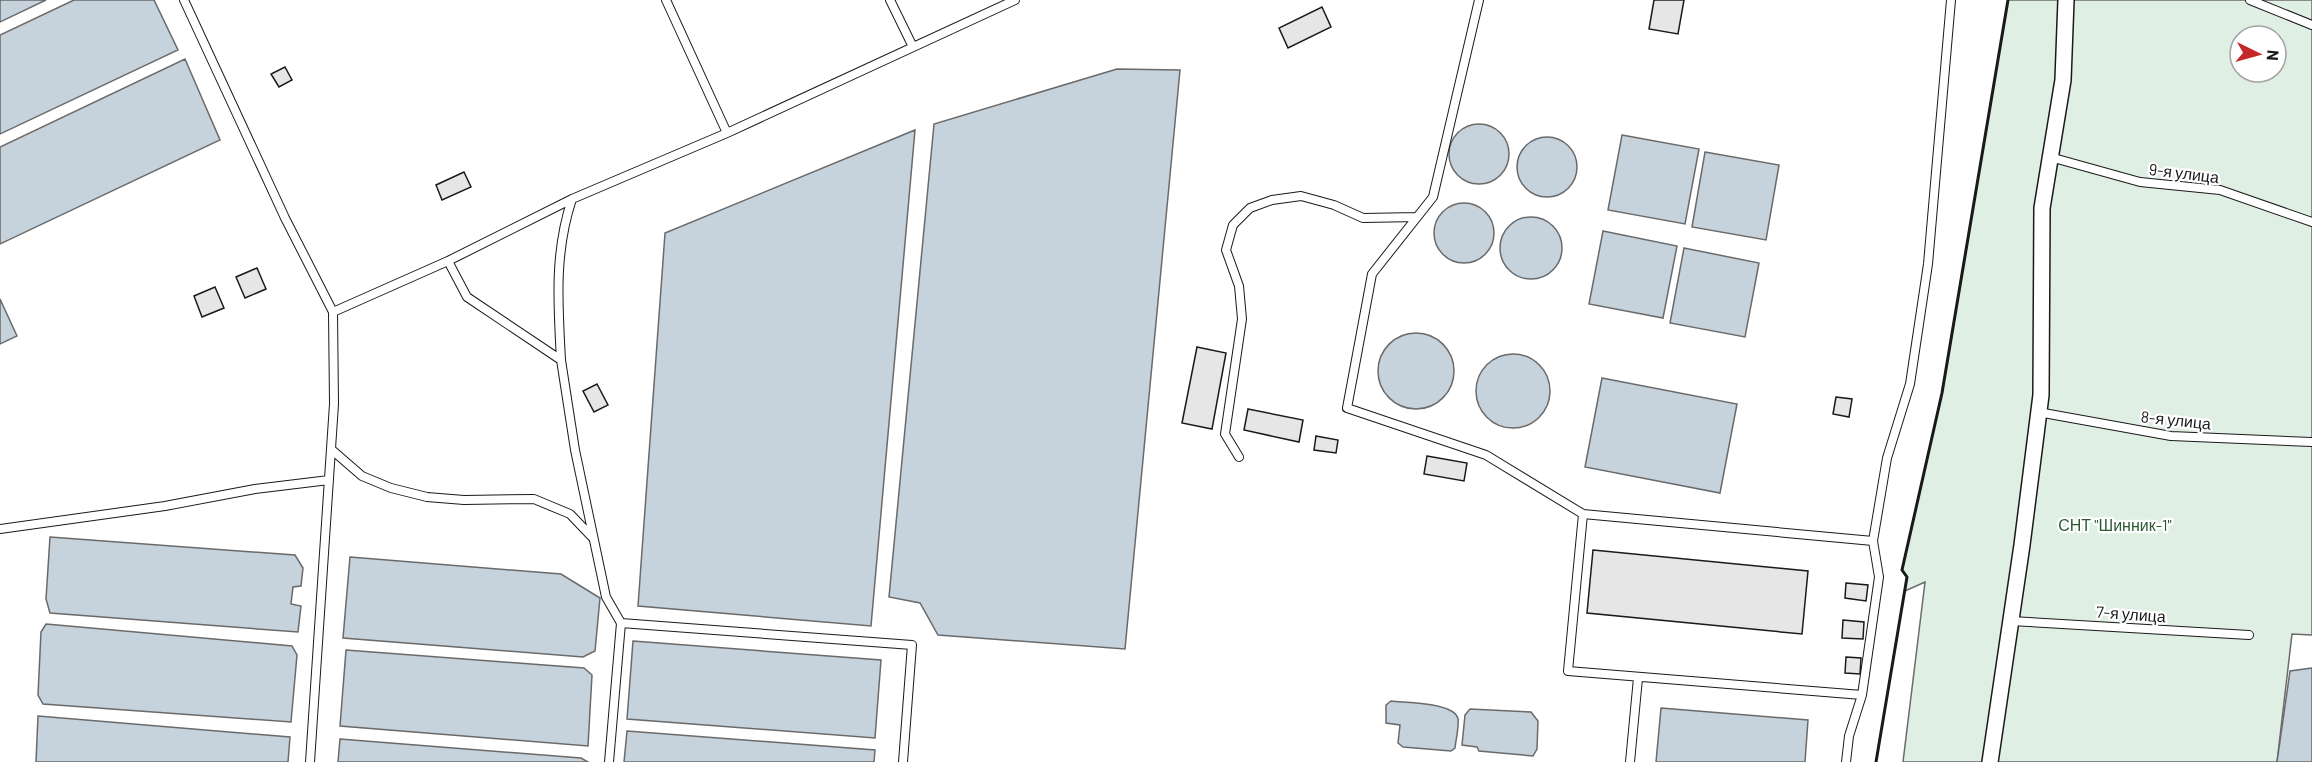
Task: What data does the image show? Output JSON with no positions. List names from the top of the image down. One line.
{"streets":{"lane":["9-я улица","8-я улица","7-я улица"]},"parks":["СНТ \"Шинник-1\""],"north":"right"}
